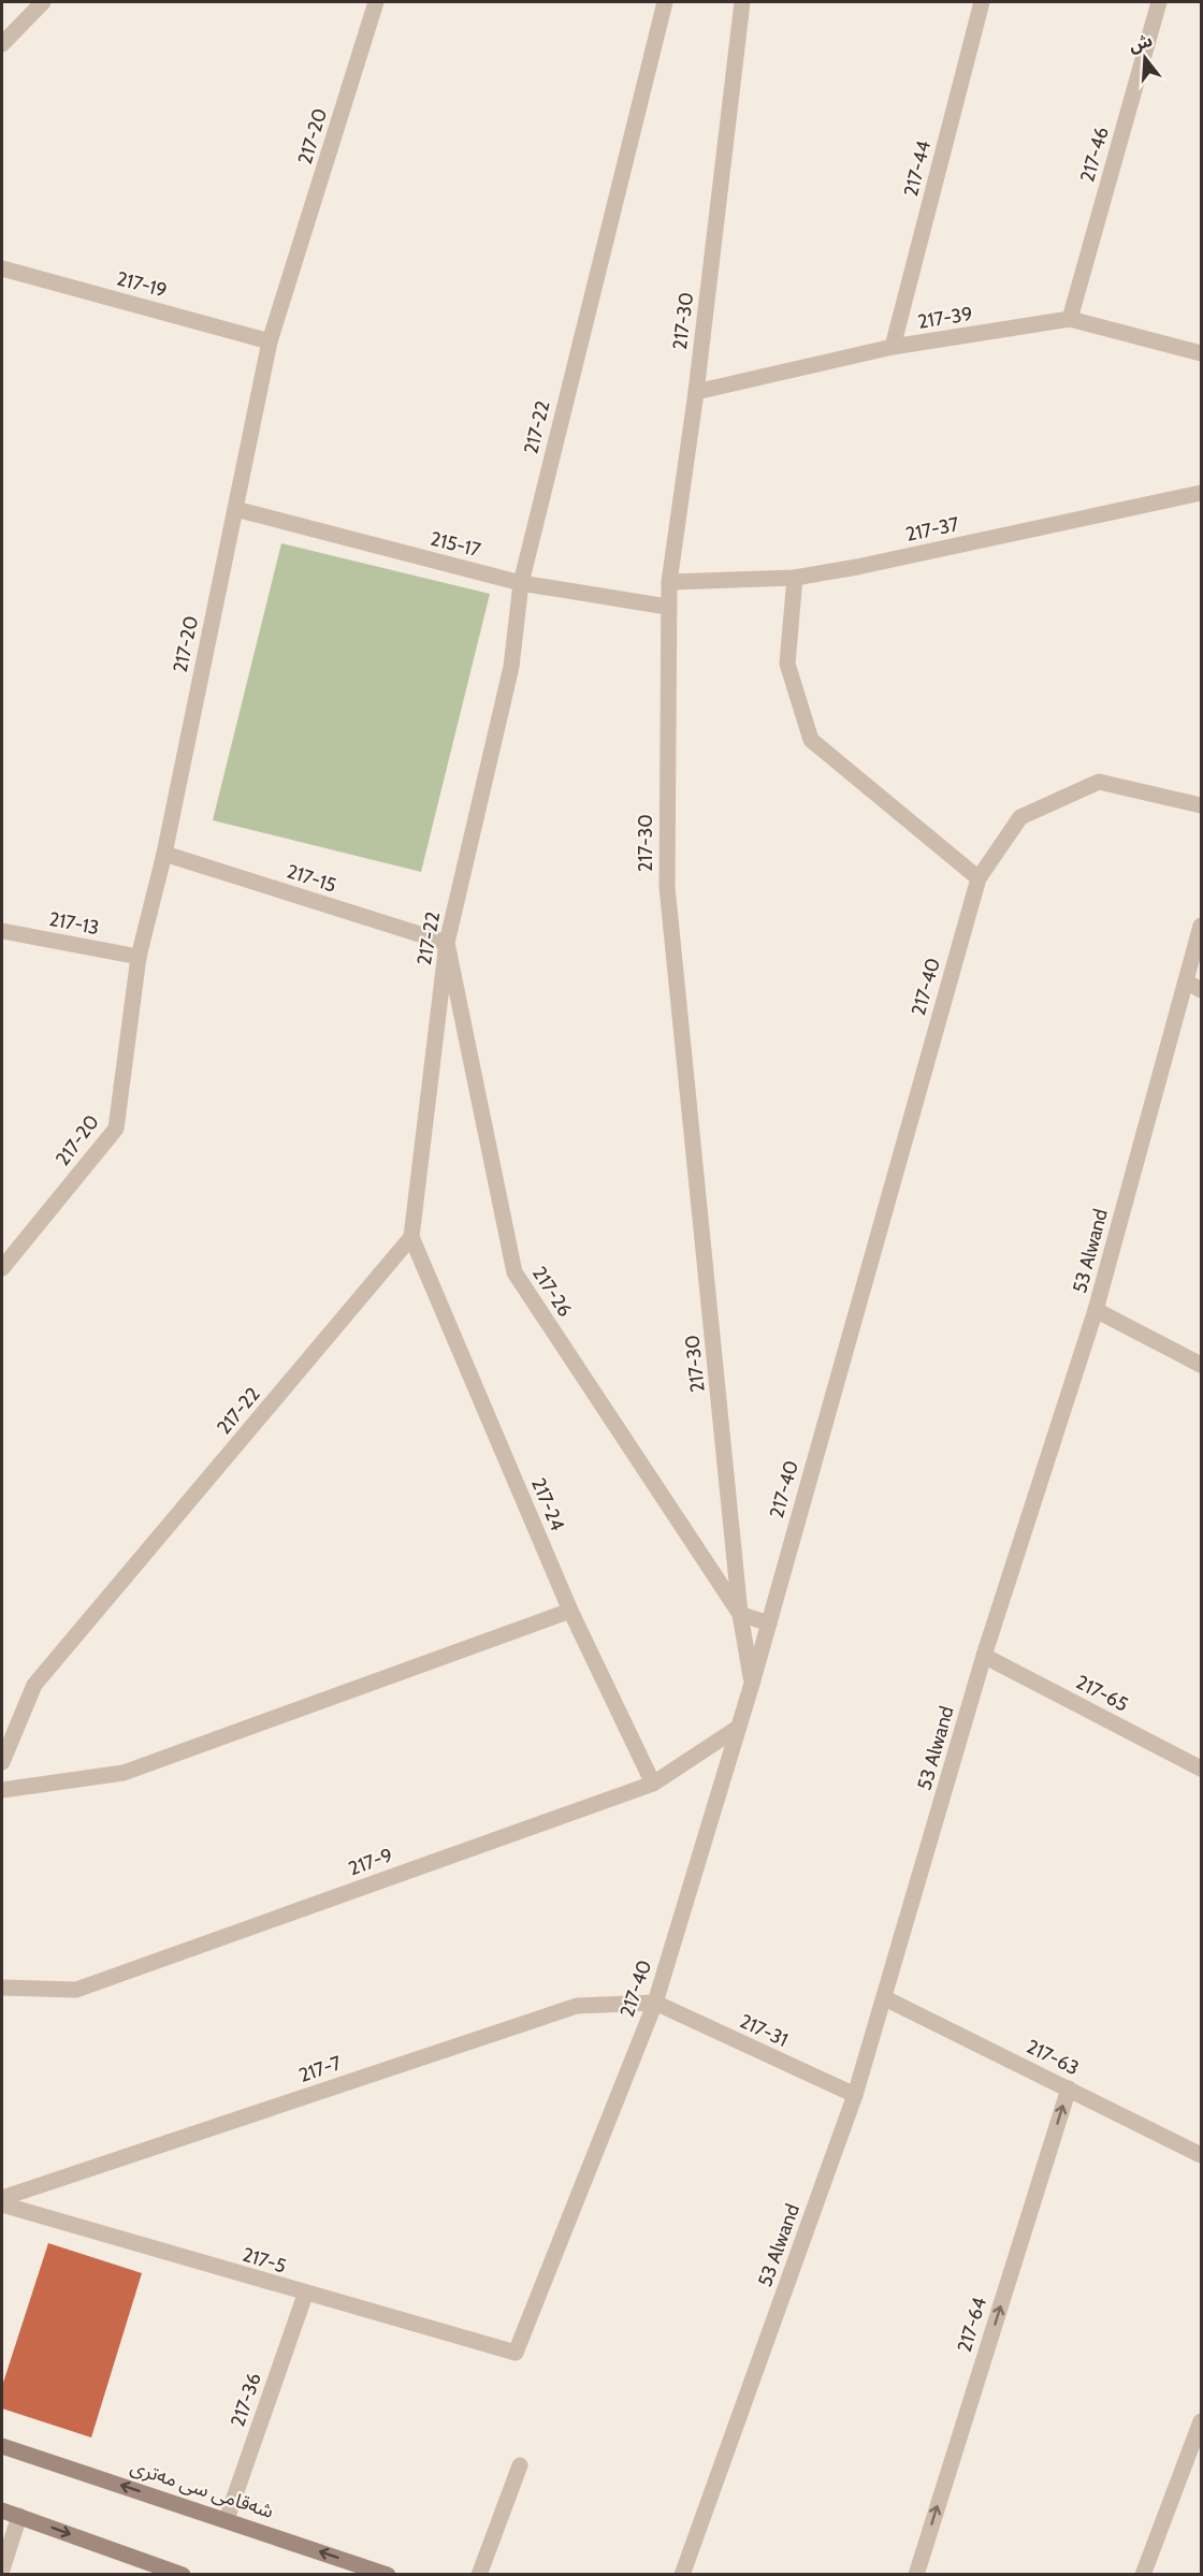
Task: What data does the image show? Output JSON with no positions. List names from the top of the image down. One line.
{"streets":{"main road":["شەقامی سی مەتری"],"street":["217-20","217-46","217-44","217-19","217-39","217-30","217-22","217-37","215-17","217-15","217-13","217-40","53 Alwand","217-26","217-24","217-65","217-9","217-31","217-63","217-7","217-5","217-64","217-36"]},"crossings":[["217-20","217-19"],["217-20","215-17"],["217-20","217-15"],["217-20","217-13"],["217-46","217-39"],["217-44","217-39"],["217-39","217-30"],["217-30","217-37"],["217-30","215-17"],["217-30","217-40"],["217-30","217-26"],["217-22","215-17"],["217-22","217-15"],["217-22","217-26"],["217-22","217-24"],["217-15","217-26"],["217-40","217-9"],["217-40","217-31"],["217-40","217-7"],["217-40","217-5"],["53 Alwand","217-65"],["53 Alwand","217-31"],["53 Alwand","217-63"],["217-24","217-9"],["217-31","217-7"],["217-63","217-64"],["217-5","217-36"],["217-36","شەقامی سی مەتری"]],"one_way":["217-64"],"north":"top"}
